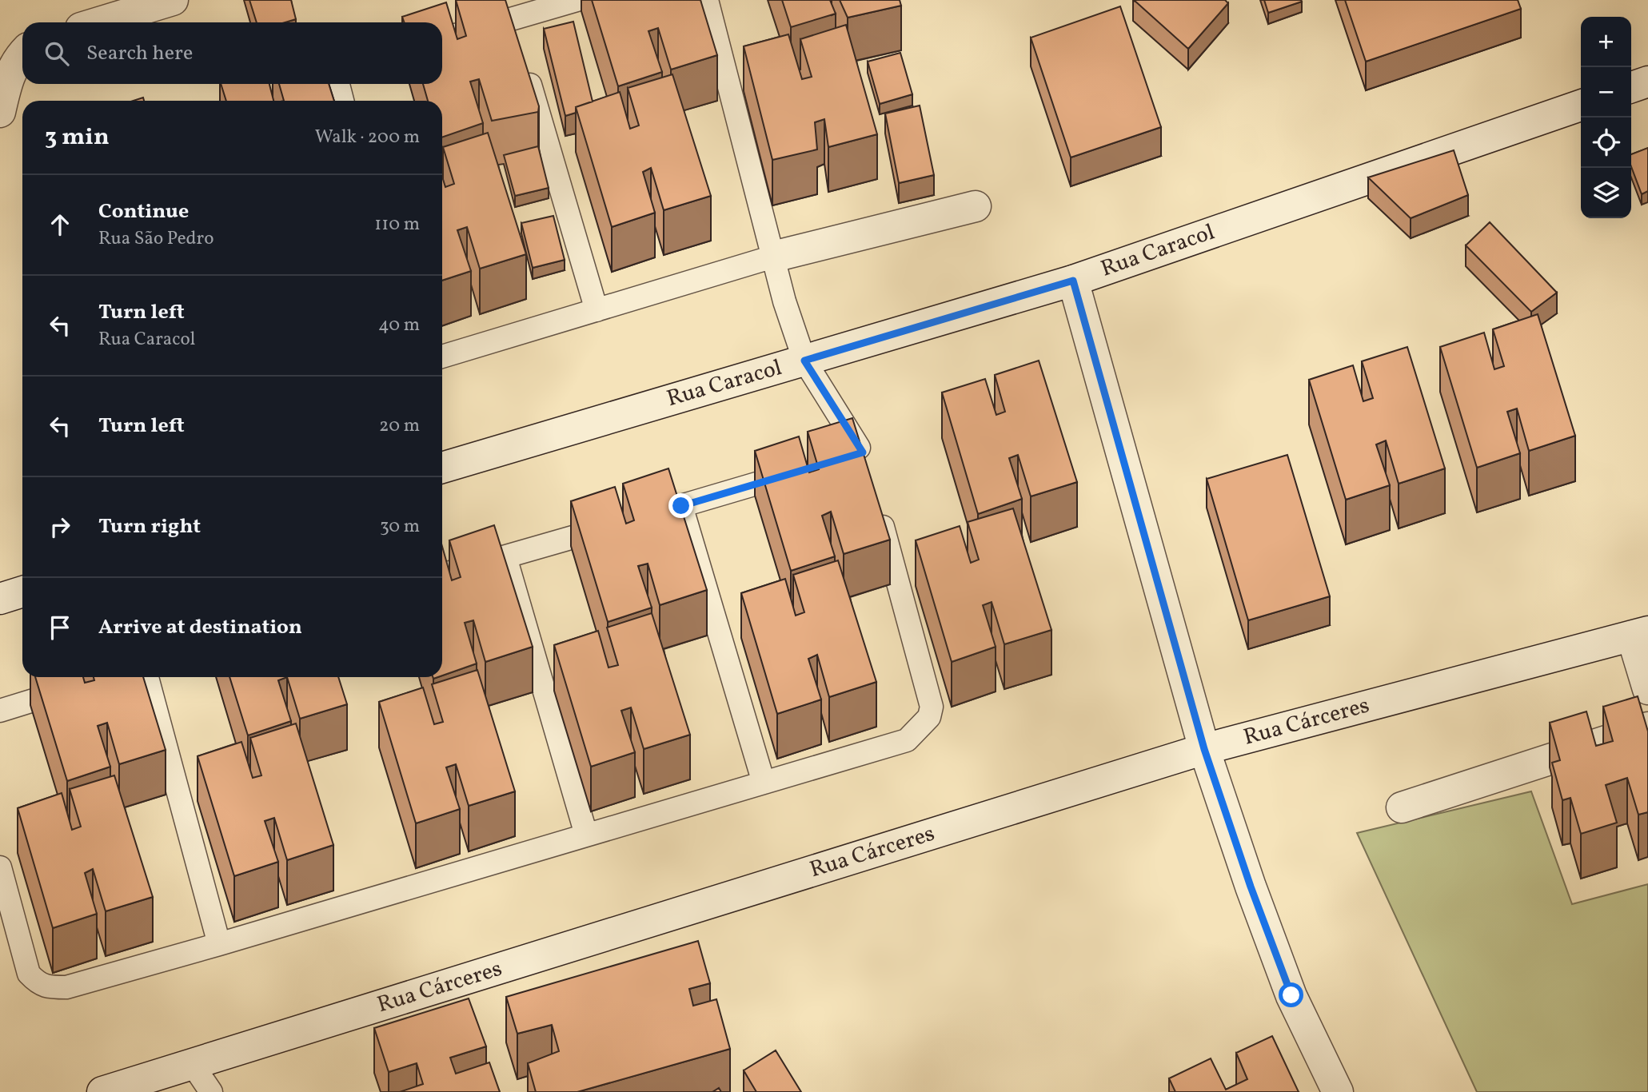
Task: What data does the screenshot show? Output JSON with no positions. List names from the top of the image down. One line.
{"streets":{"street":["Rua Caracol","Rua Cárceres"]},"page":{"map_buttons":["+","−"],"search":"Search here","heading":["3 min","Walk · 200 m"],"list":[["Continue","Rua São Pedro","110 m"],["Turn left","Rua Caracol","40 m"],["Turn left","20 m"],["Turn right","30 m"],"Arrive at destination"]}}
